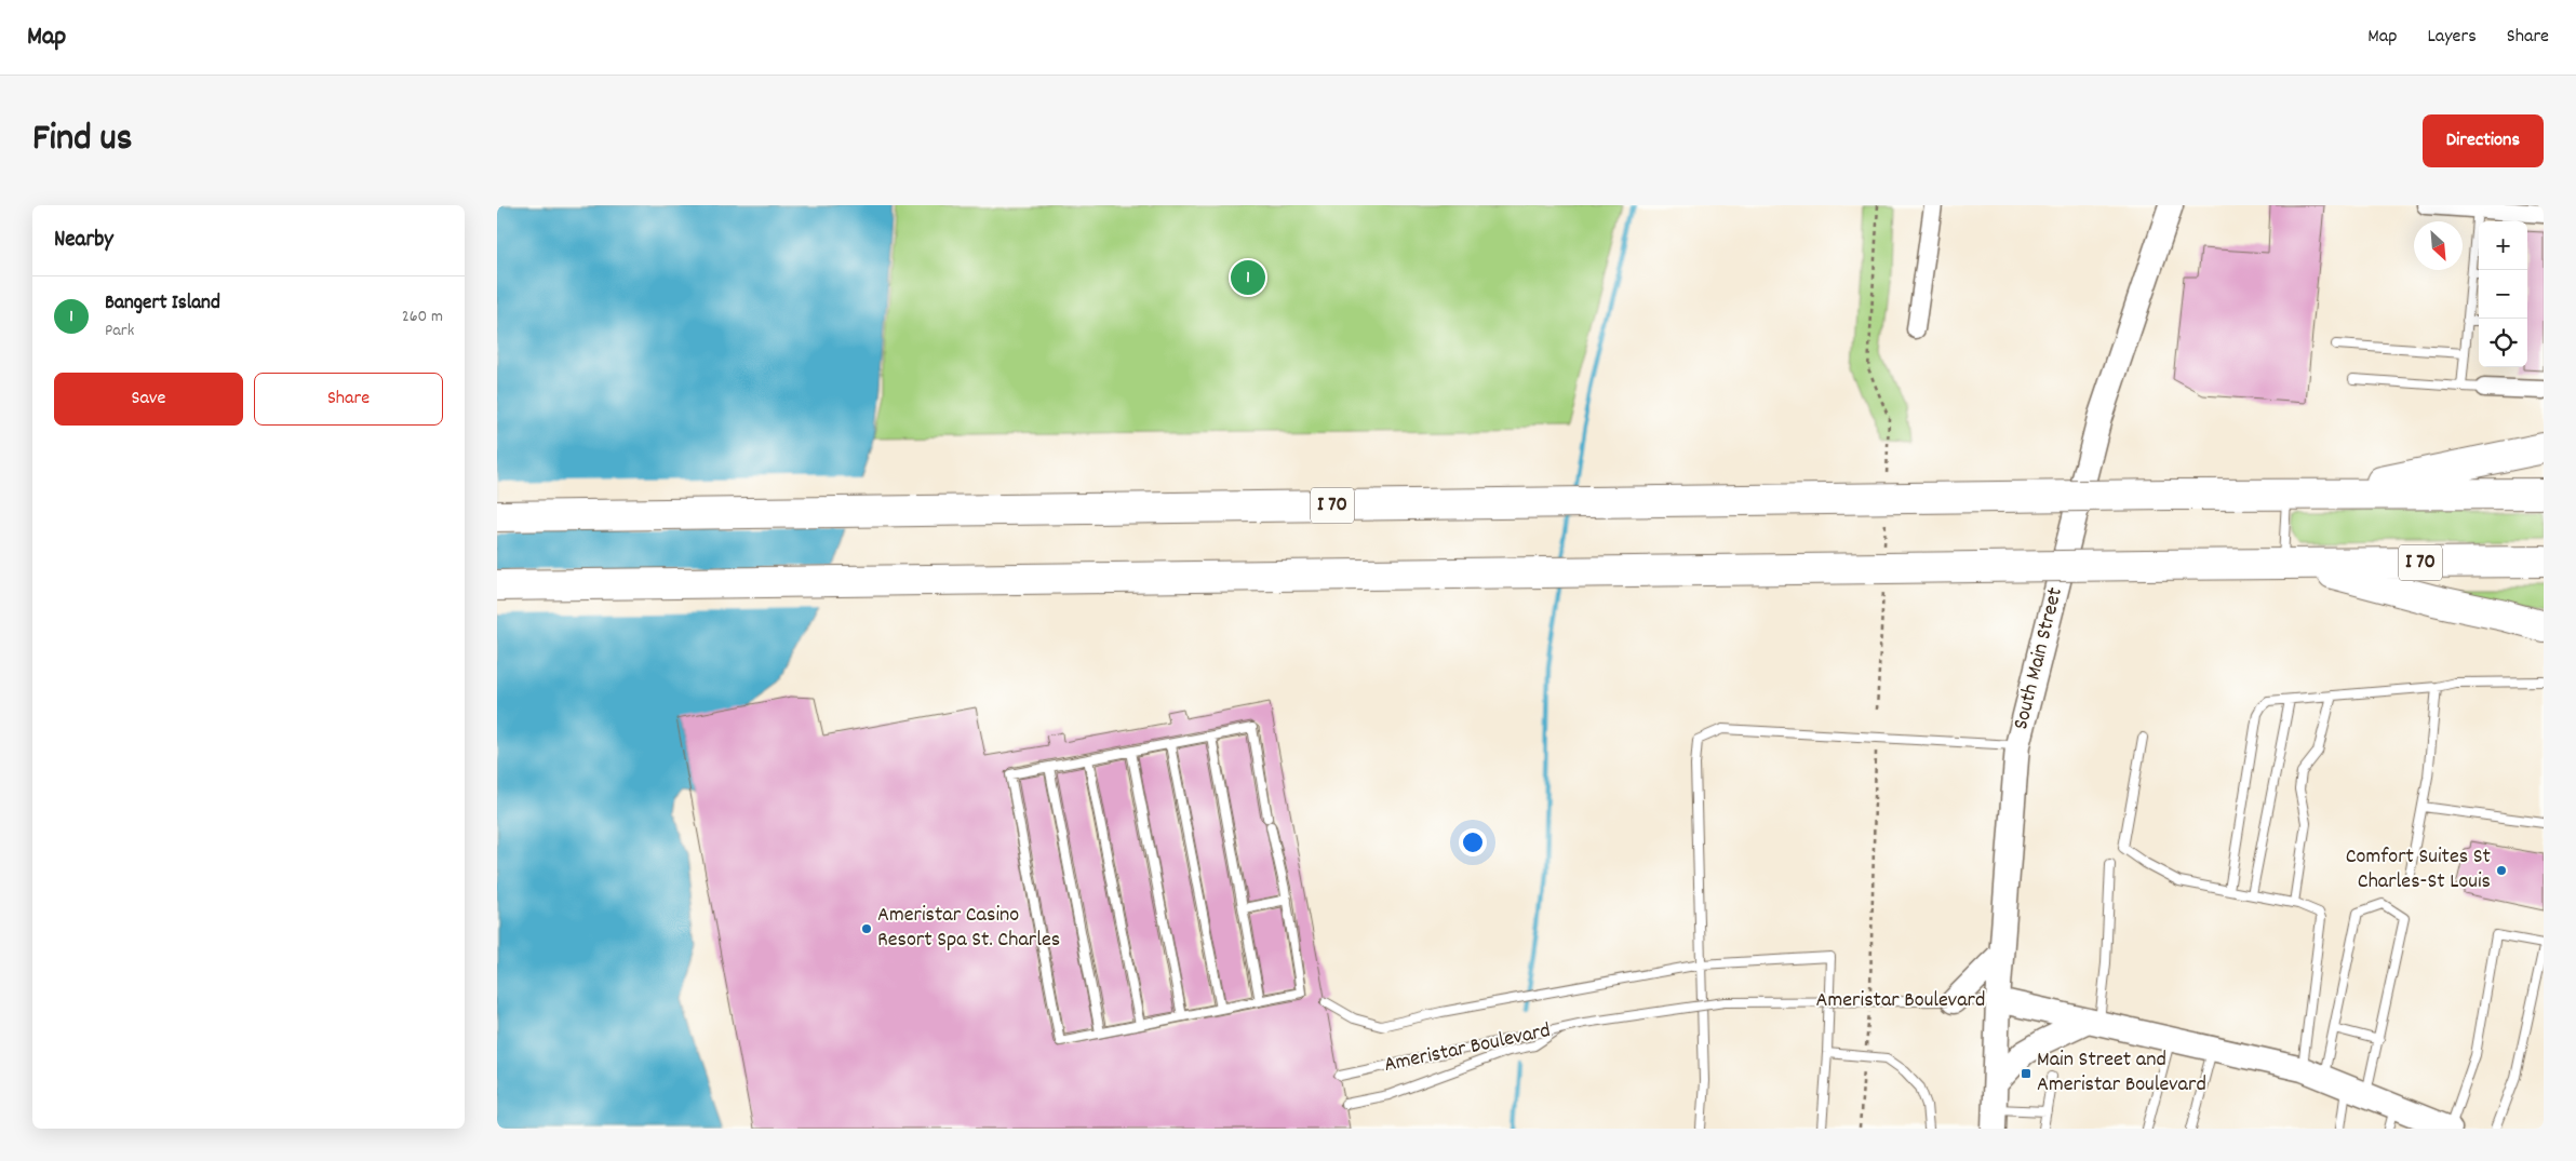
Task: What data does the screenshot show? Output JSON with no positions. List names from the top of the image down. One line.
{"streets":{"highway":["I 70"],"street":["South Main Street","Ameristar Boulevard"]},"crossings":[["South Main Street","Ameristar Boulevard"]],"places":{"other":["Comfort Suites St Charles-St Louis","Ameristar Casino Resort Spa St. Charles"],"transit":["Main Street and Ameristar Boulevard"]},"north":"bottom right","page":{"header":"Map","nav":["Map","Layers","Share"],"title":"Find us","buttons":["Directions",["Save","Share"]],"heading":"Nearby","map_buttons":["+","−"],"pins":"1","list":[{"mark":"1","name":"Bangert Island","note":"Park","value":"260 m"}]}}
